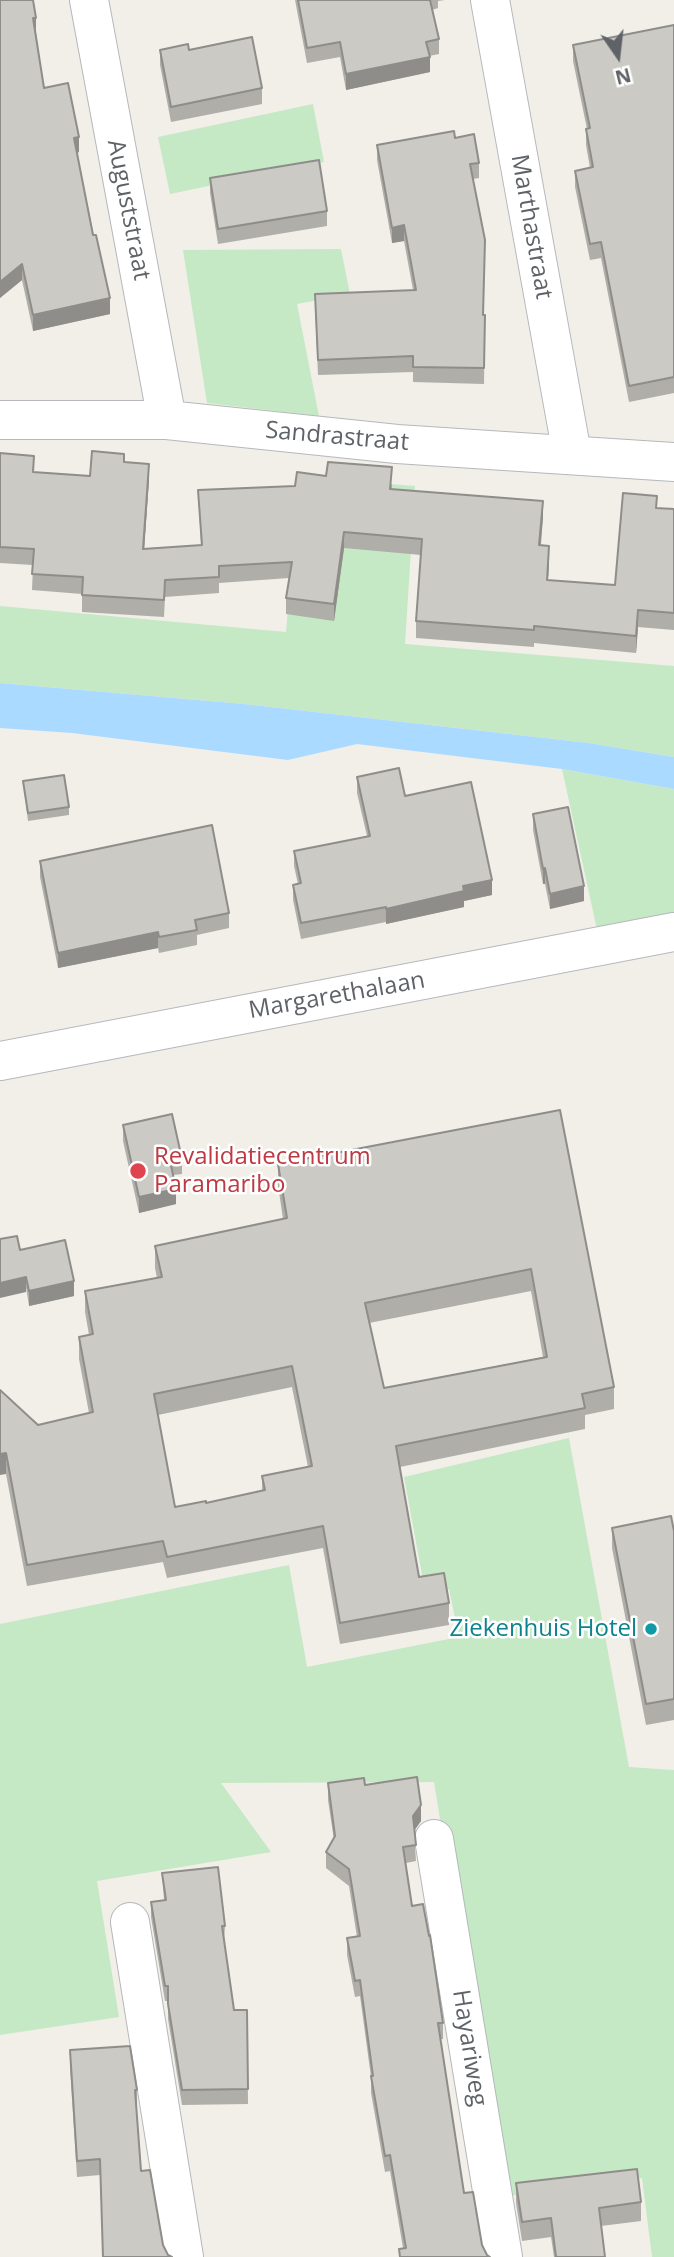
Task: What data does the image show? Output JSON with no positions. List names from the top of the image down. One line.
{"streets":{"street":["Auguststraat","Marthastraat","Sandrastraat","Margarethalaan","Hayariweg"]},"crossings":[["Auguststraat","Sandrastraat"],["Marthastraat","Sandrastraat"]],"places":["Revalidatiecentrum Paramaribo","Ziekenhuis Hotel"],"north":"bottom"}
